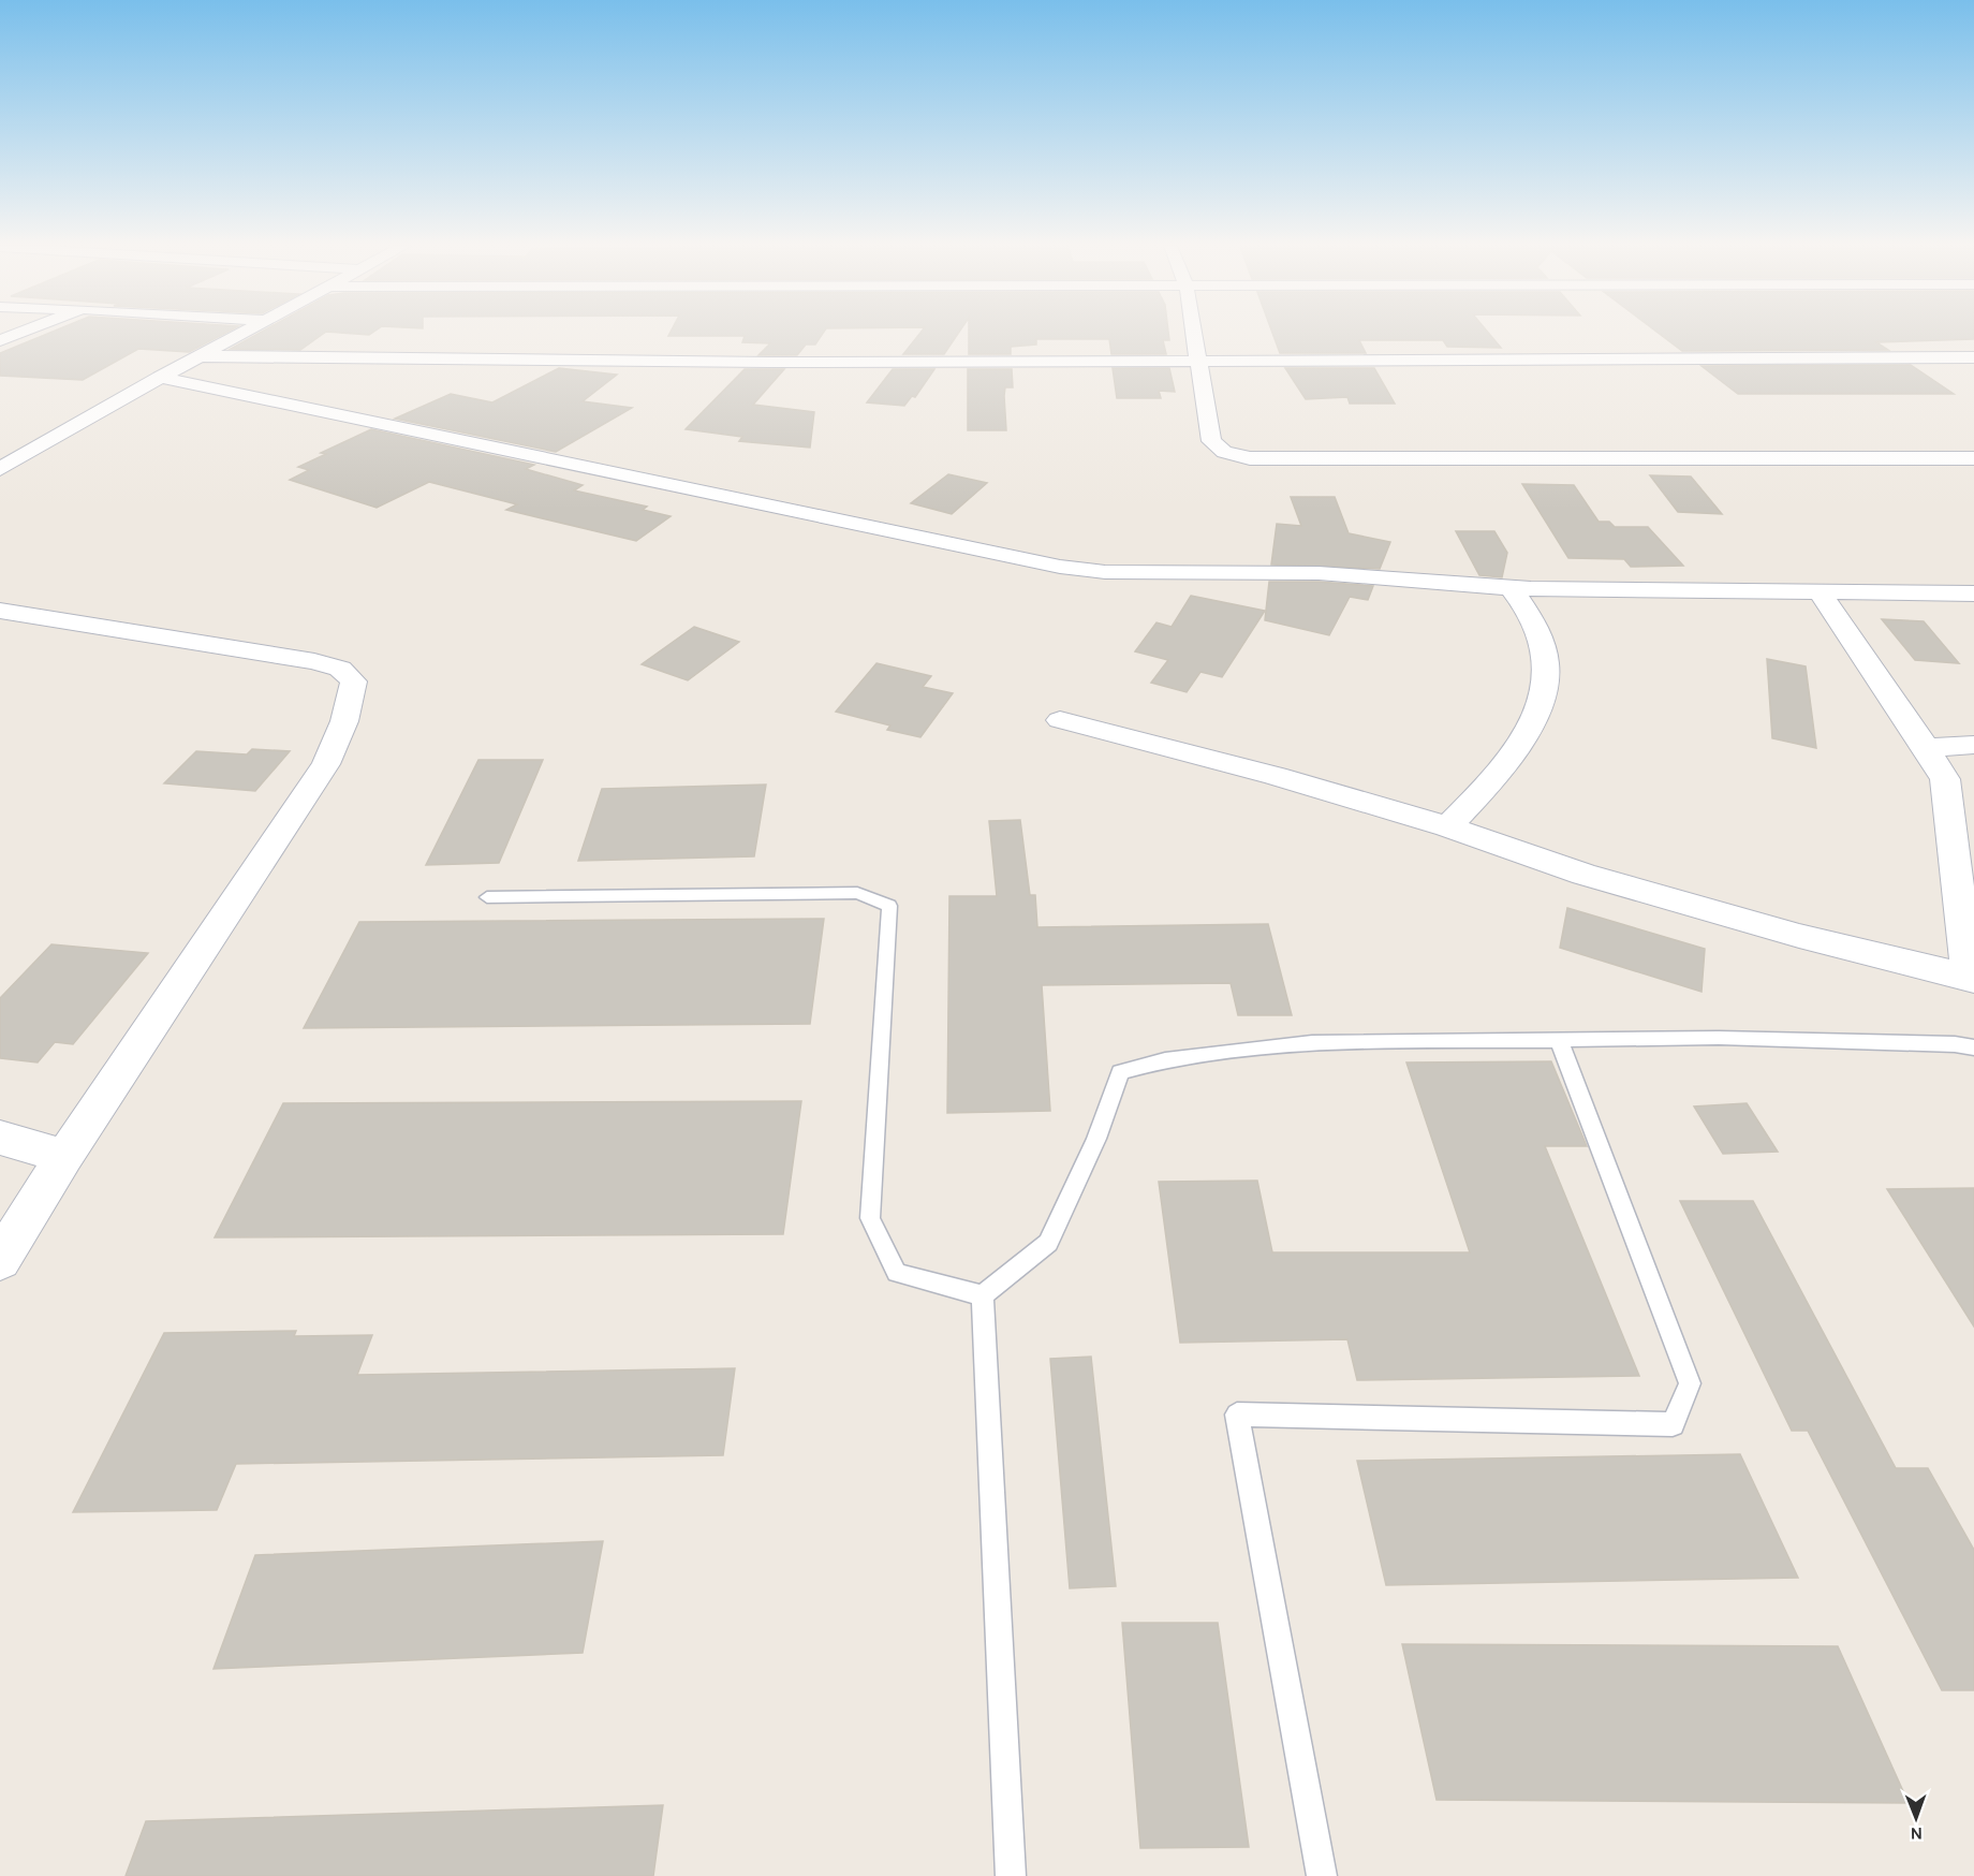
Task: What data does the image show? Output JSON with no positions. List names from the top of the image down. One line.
{"north":"bottom"}
